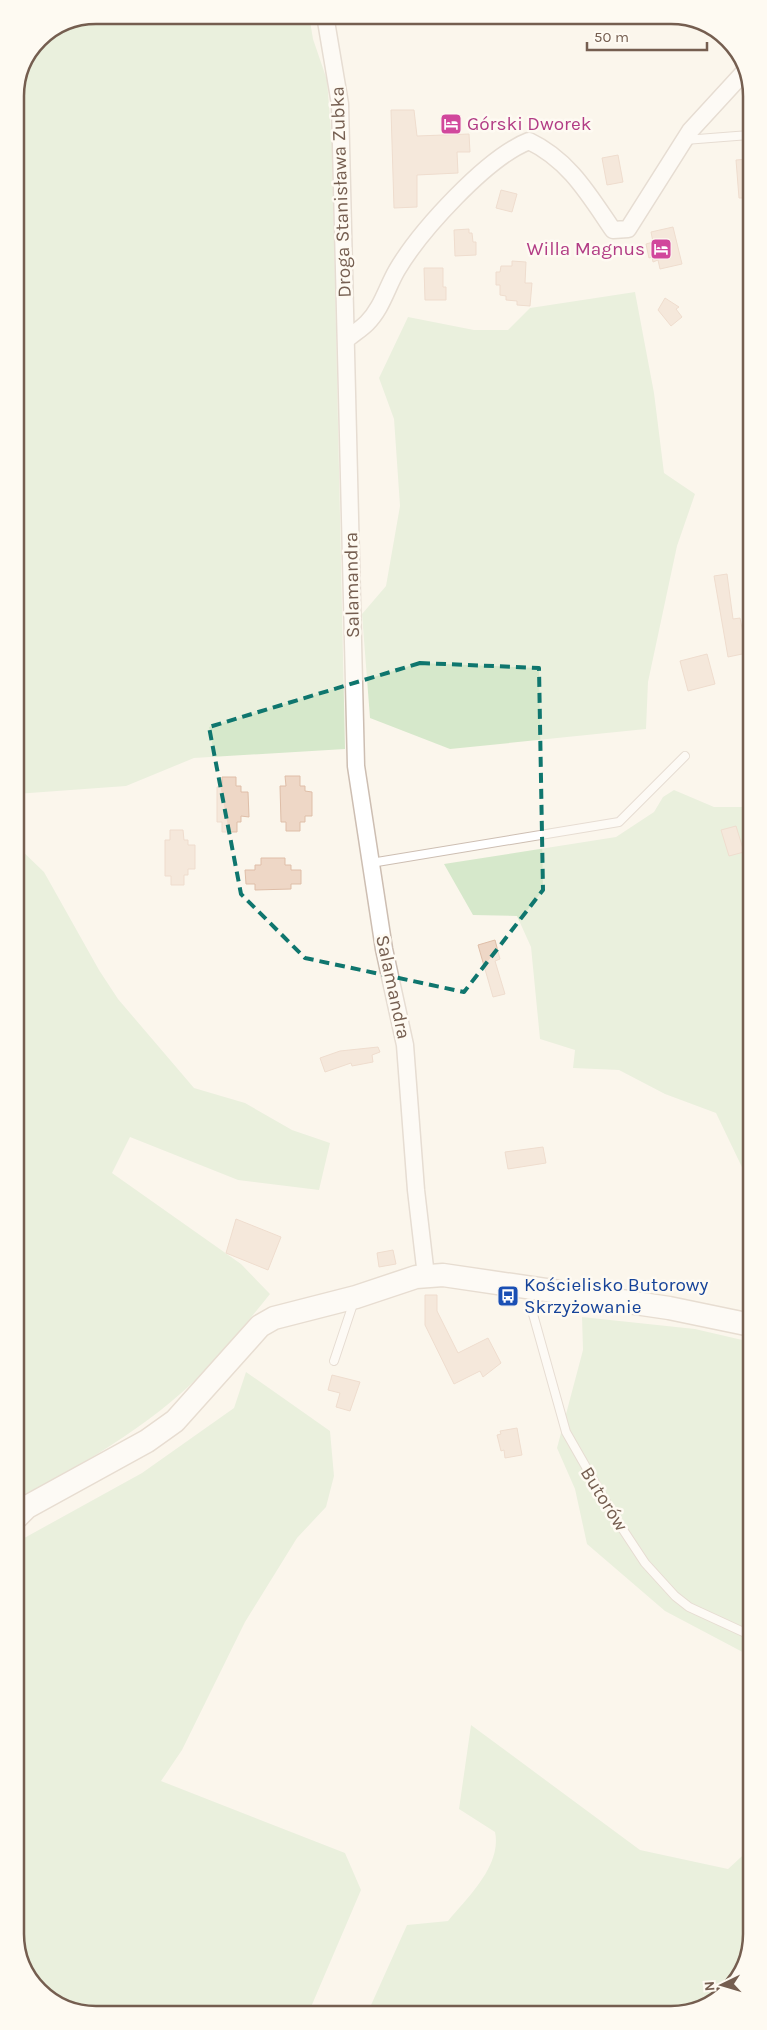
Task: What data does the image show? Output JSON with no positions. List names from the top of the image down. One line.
{"streets":{"street":["Droga Stanisława Zubka","Salamandra"],"lane":["Butorów"]},"crossings":[["Droga Stanisława Zubka","Salamandra"]],"places":{"hotel":["Górski Dworek","Willa Magnus"],"bus stop":["Kościelisko Butorowy Skrzyżowanie"]},"scale_bar":"50 m","north":"left"}
